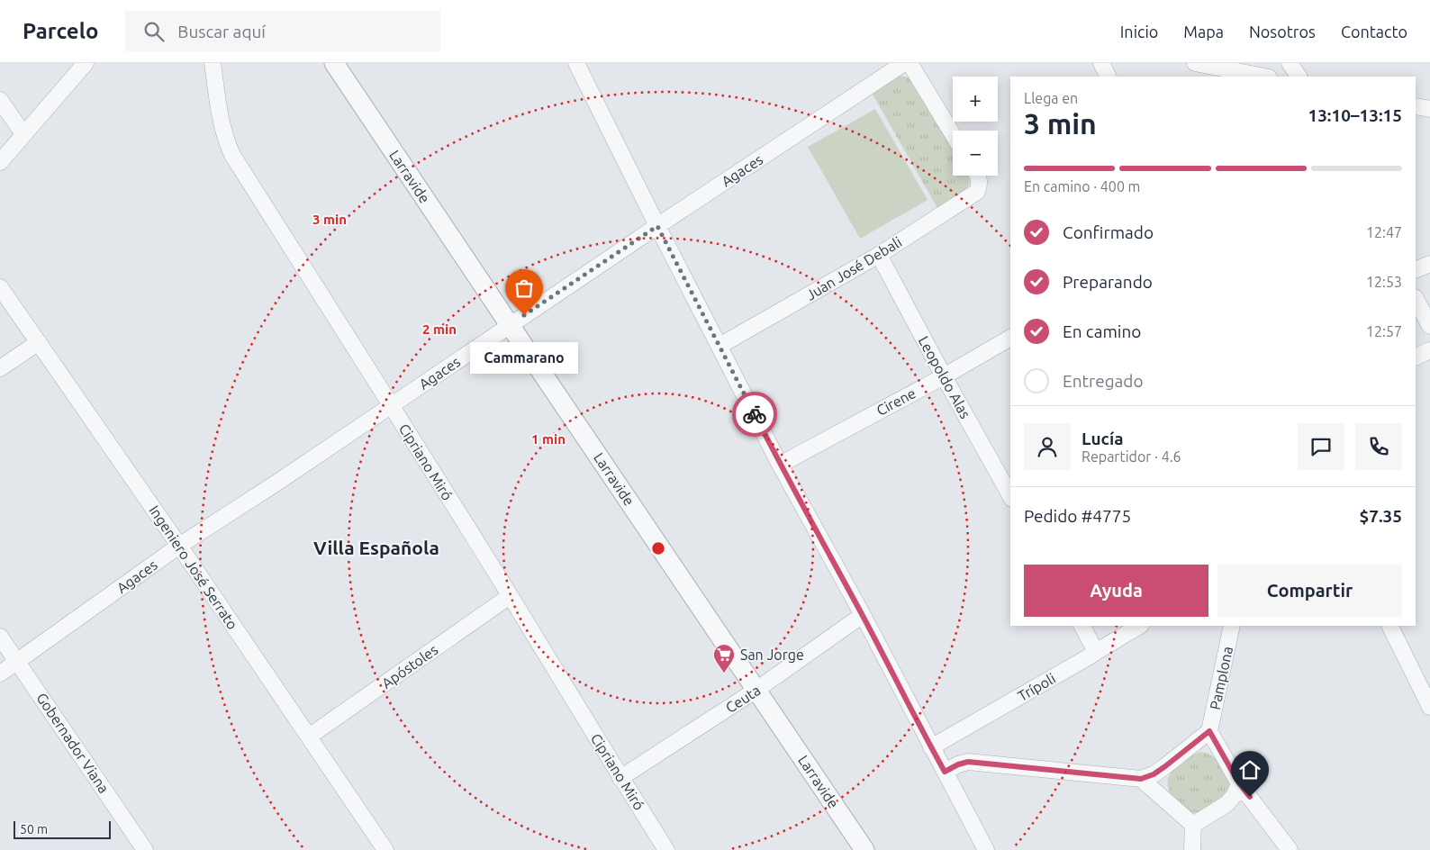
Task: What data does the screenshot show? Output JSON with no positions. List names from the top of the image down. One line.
{"streets":{"street":["Agaces","Larravide","Juan José Debali","Leopoldo Alas","Cirene","Cipriano Miró","Ingeniero José Serrato","Apóstoles","Pamplona","Trípoli","Ceuta","Gobernador Viana"]},"crossings":[["Agaces","Larravide"],["Agaces","Cipriano Miró"],["Agaces","Ingeniero José Serrato"],["Agaces","Gobernador Viana"],["Larravide","Ceuta"],["Juan José Debali","Leopoldo Alas"],["Leopoldo Alas","Cirene"],["Cipriano Miró","Apóstoles"],["Cipriano Miró","Ceuta"],["Ingeniero José Serrato","Apóstoles"]],"districts":["Villa Española"],"places":{"other":["Cammarano"],"supermarket":["San Jorge"]},"scale_bar":"50 m","page":{"header":"Parcelo","search":"Buscar aquí","nav":["Inicio","Mapa","Nosotros","Contacto"],"map_buttons":["+","−"],"heading":["3 min","Llega en","13:10–13:15"],"panel":["Lucía","Repartidor · 4.6","Pedido #4775","$7.35"],"bar":"En camino · 400 m","list":[["Confirmado","12:47"],["Preparando","12:53"],["En camino","12:57"],"Entregado"],"bubble":"Cammarano","buttons":["Ayuda","Compartir"],"scale":"50 m"},"rings":["3 min","2 min","1 min"]}
